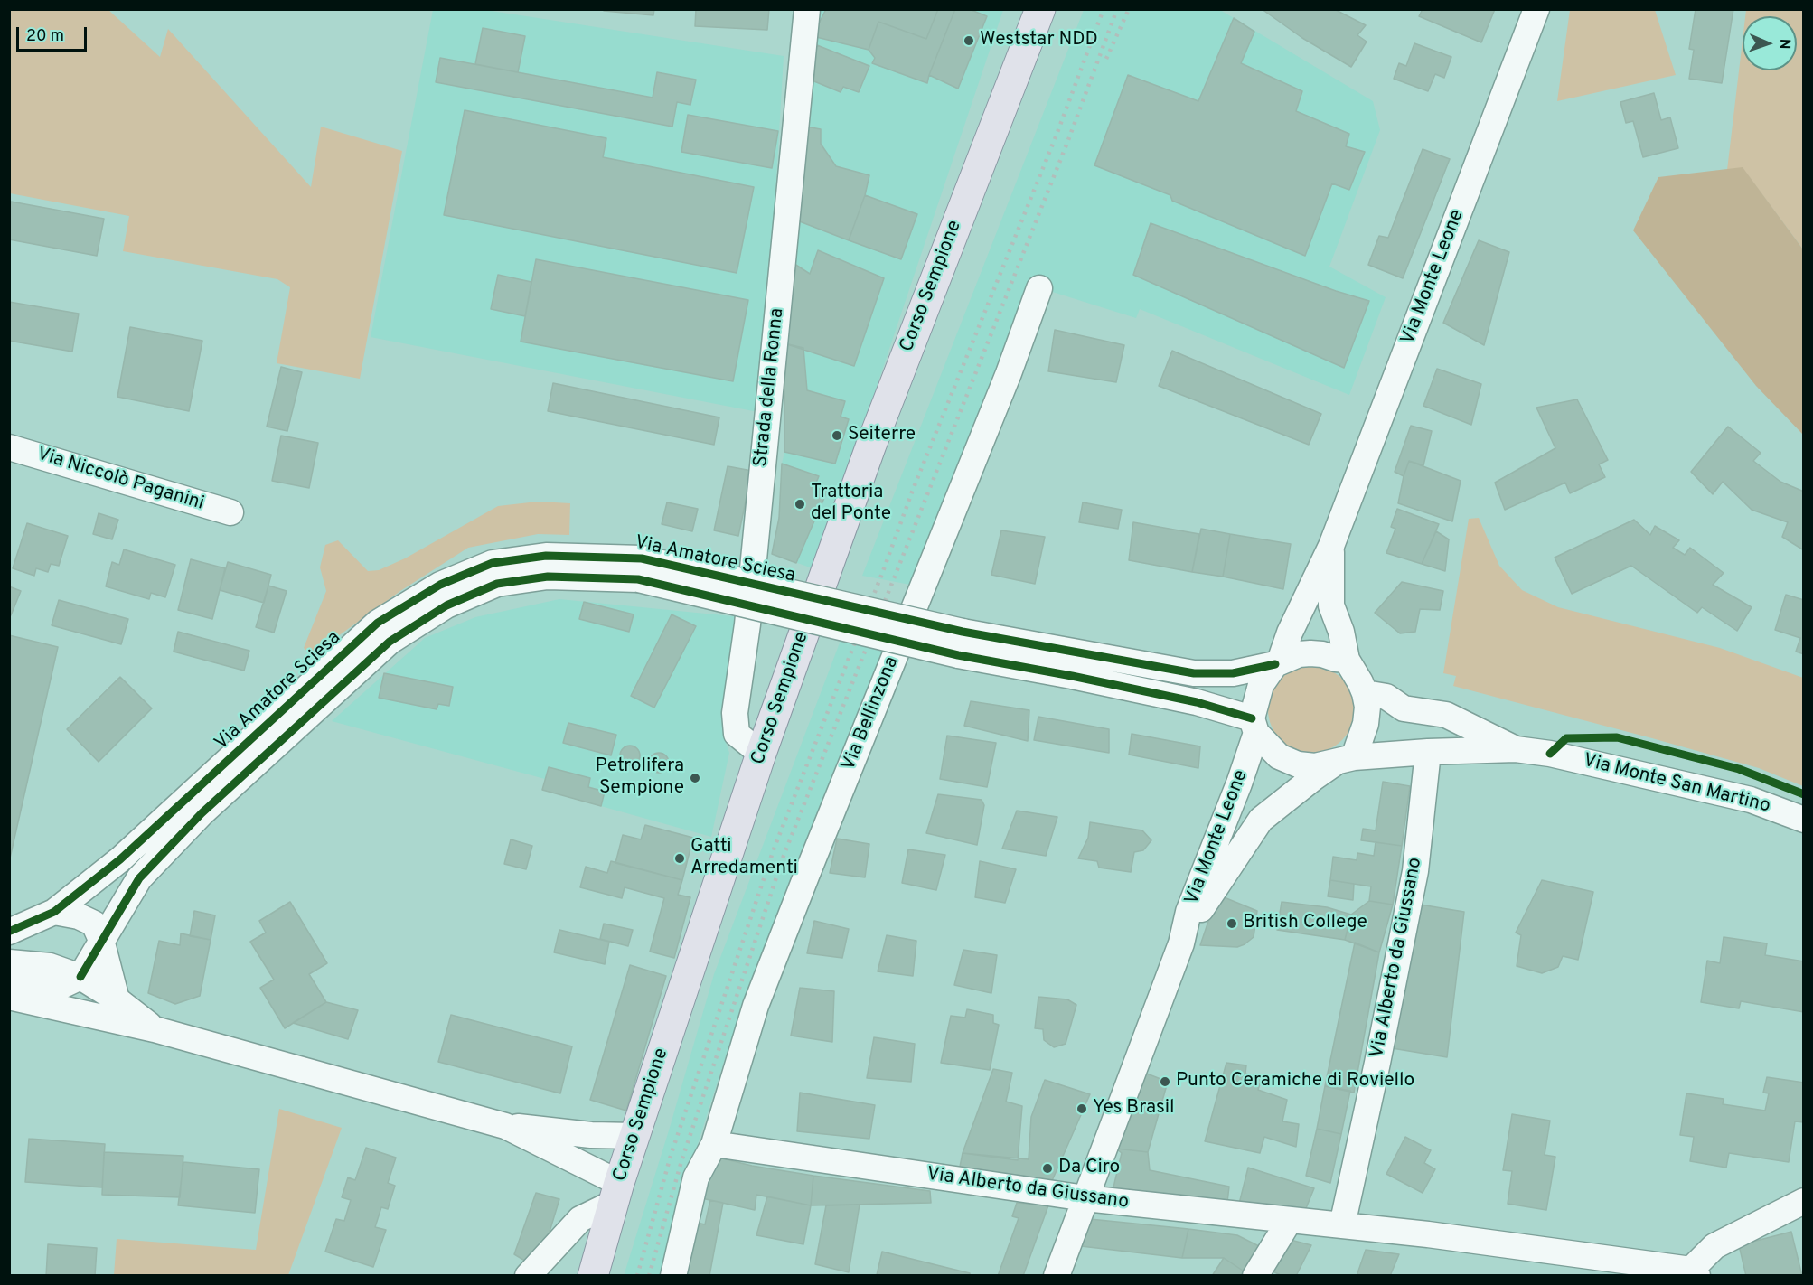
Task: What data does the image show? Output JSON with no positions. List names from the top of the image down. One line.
{"streets":{"main road":["Corso Sempione"],"street":["Via Monte Leone","Strada della Ronna","Via Niccolò Paganini","Via Amatore Sciesa","Via Bellinzona","Via Monte San Martino","Via Alberto da Giussano"]},"crossings":[["Via Monte Leone","Via Amatore Sciesa"],["Via Monte Leone","Via Monte San Martino"],["Via Monte Leone","Via Alberto da Giussano"],["Corso Sempione","Strada della Ronna"],["Via Amatore Sciesa","Via Monte San Martino"],["Via Bellinzona","Via Alberto da Giussano"],["Via Monte San Martino","Via Alberto da Giussano"]],"places":["Weststar NDD","Seiterre","Trattoria del Ponte","Petrolifera Sempione","Gatti Arredamenti","British College","Punto Ceramiche di Roviello","Yes Brasil","Da Ciro"],"scale_bar":"20 m","north":"right"}
